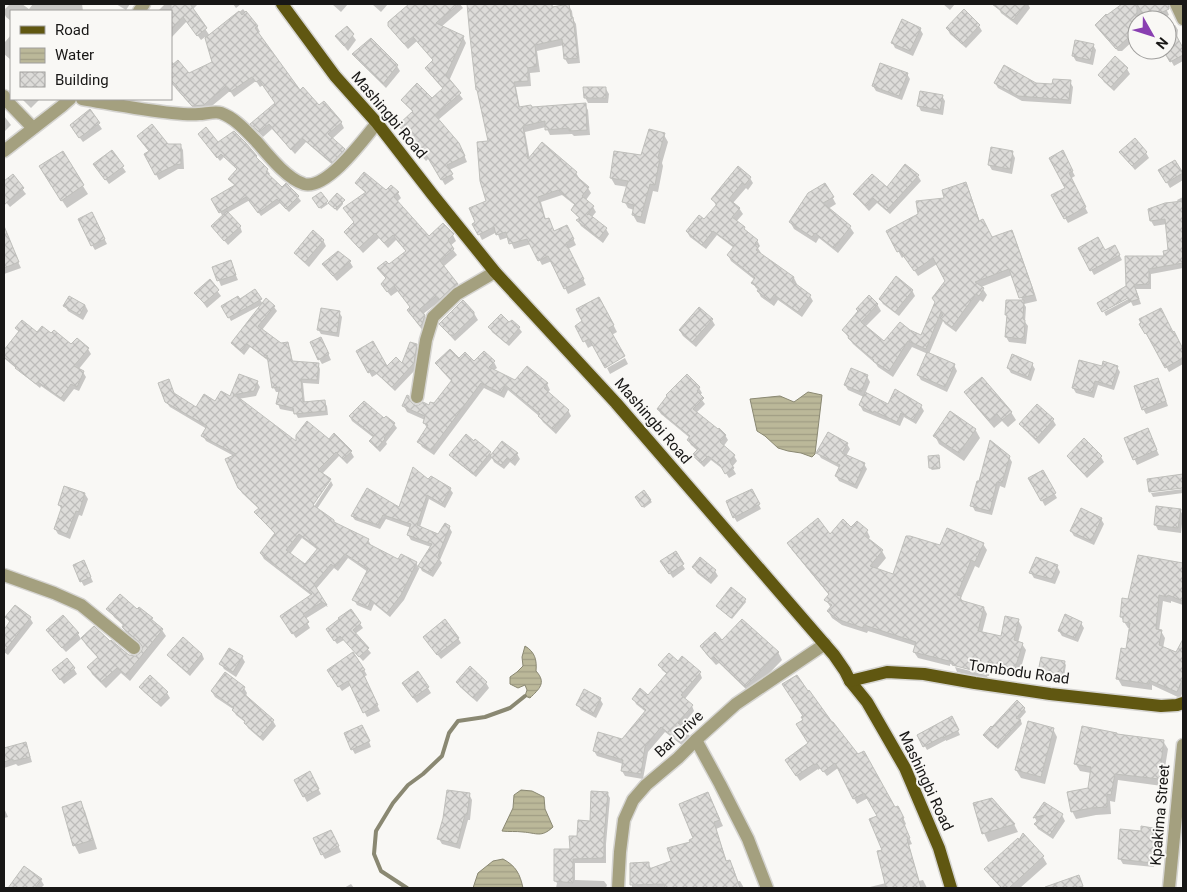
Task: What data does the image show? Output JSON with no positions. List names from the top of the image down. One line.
{"streets":{"main road":["Mashingbi Road","Tombodu Road"],"street":["Bar Drive","Kpakima Street"]},"crossings":[["Mashingbi Road","Tombodu Road"],["Mashingbi Road","Bar Drive"]],"legend":["Road","Water","Building"],"north":"bottom right"}
